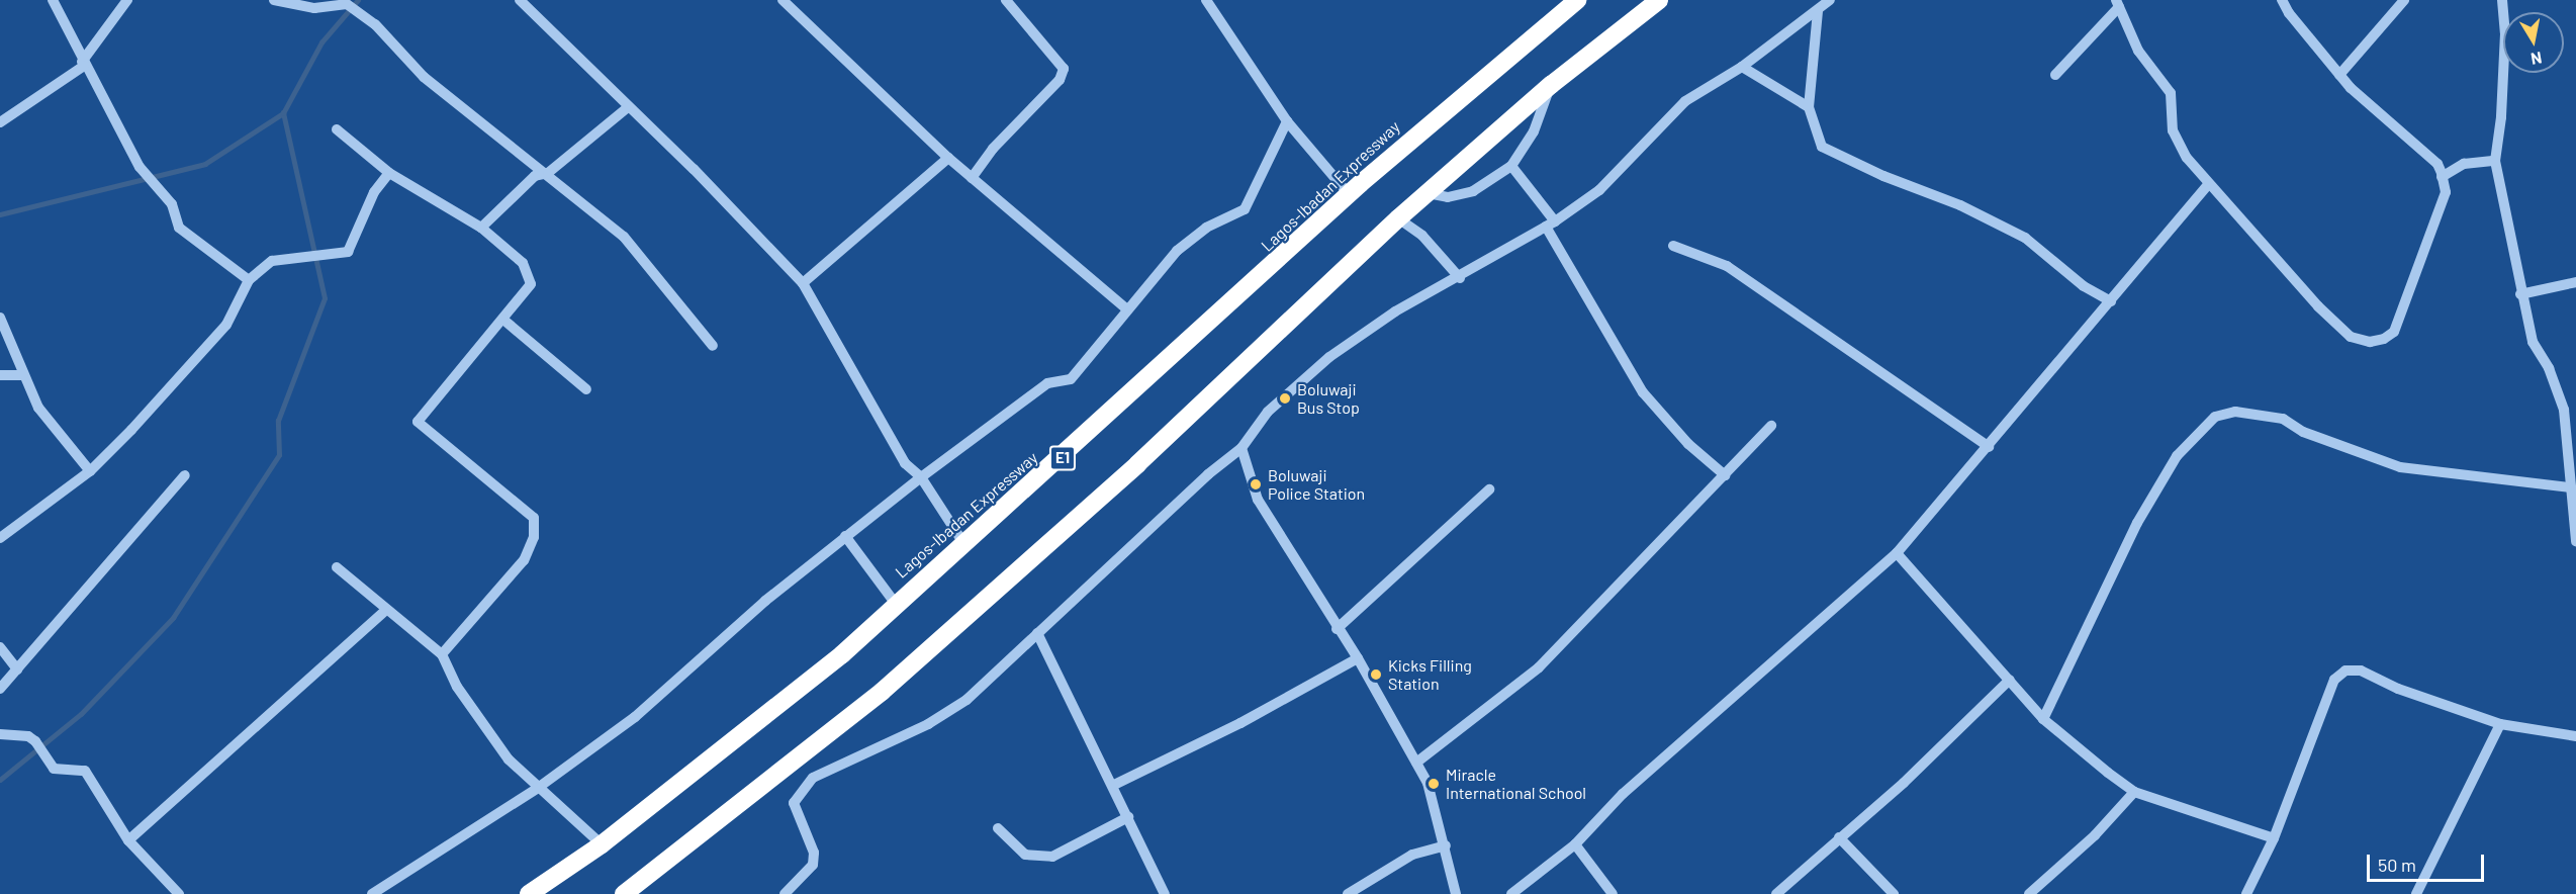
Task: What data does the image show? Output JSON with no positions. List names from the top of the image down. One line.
{"streets":{"highway":["Lagos-Ibadan Expressway","E1"]},"places":["Boluwaji Bus Stop","Boluwaji Police Station","Kicks Filling Station","Miracle International School"],"scale_bar":"50 m","north":"bottom"}
